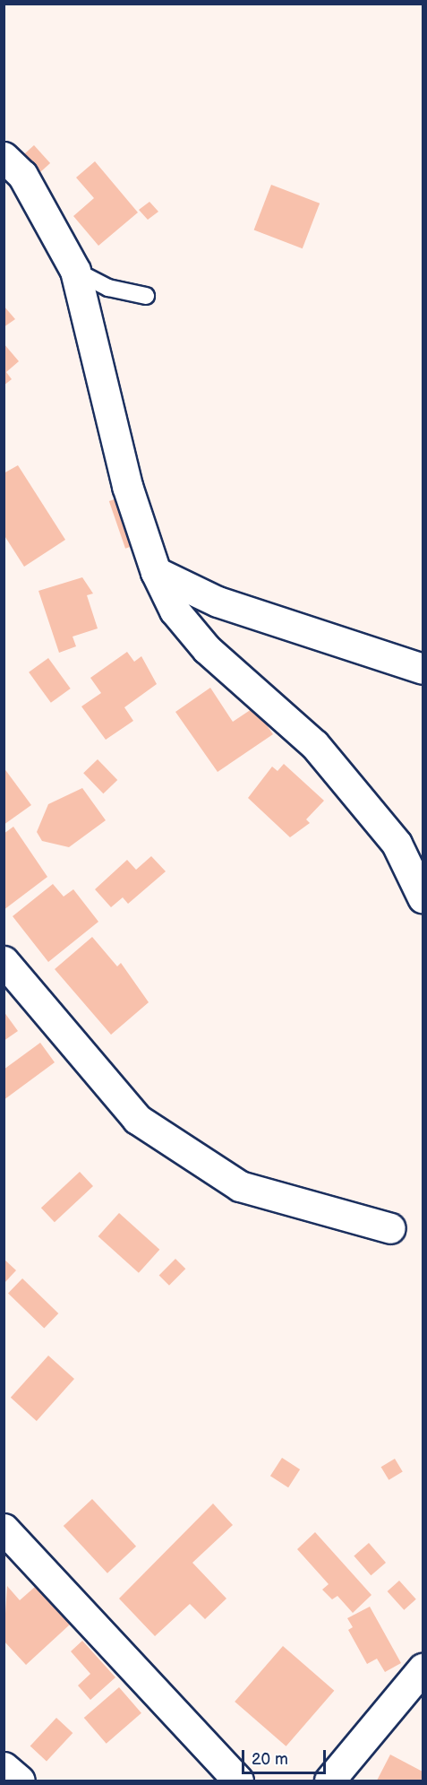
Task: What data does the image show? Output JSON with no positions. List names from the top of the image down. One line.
{"scale_bar":"20 m"}
